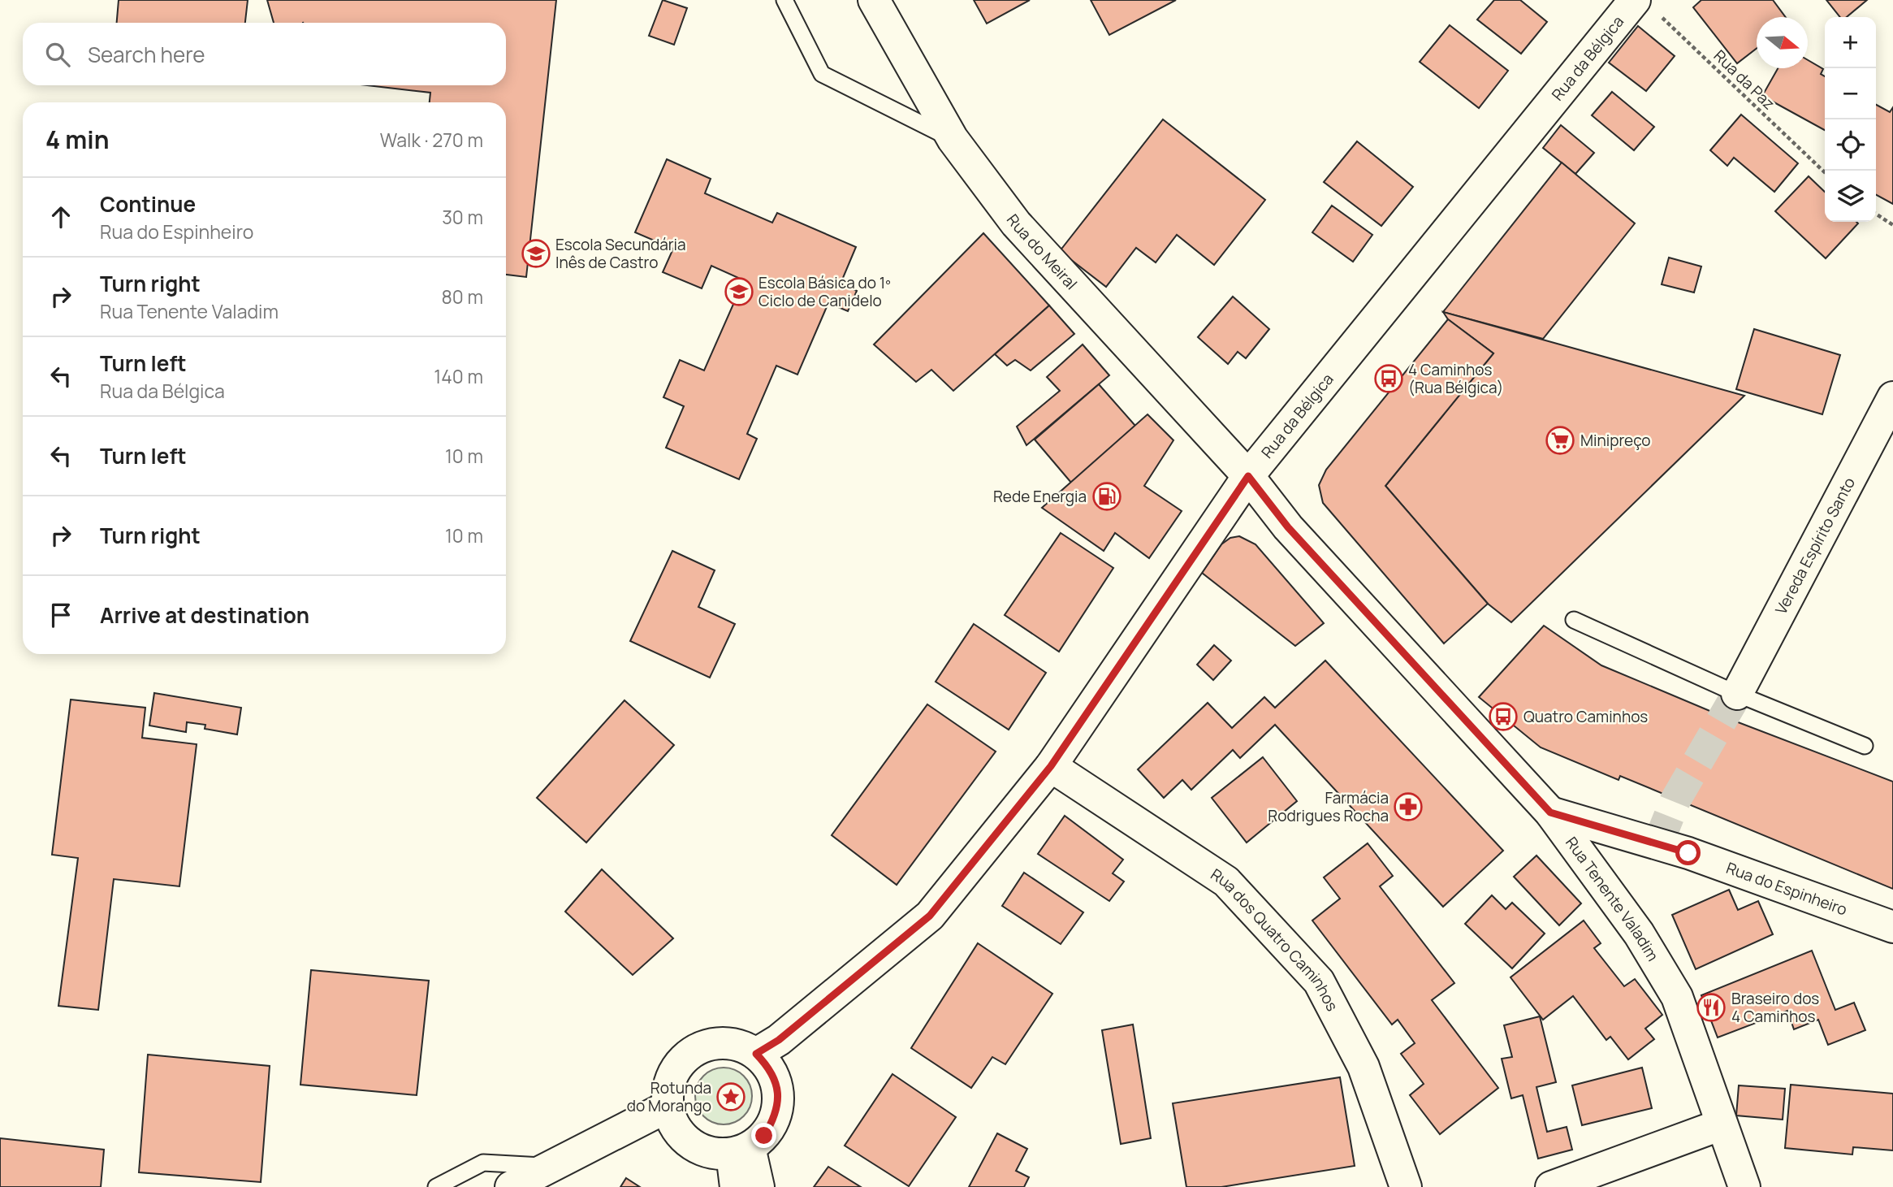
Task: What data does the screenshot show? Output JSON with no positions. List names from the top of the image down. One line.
{"streets":{"main road":["Rua da Bélgica","Rua do Meiral","Vereda Espírito Santo","Rua do Espinheiro","Rua Tenente Valadim","Rua dos Quatro Caminhos"],"path":["Rua da Paz"]},"crossings":[["Rua da Bélgica","Rua da Paz"],["Rua da Bélgica","Rua do Meiral"],["Rua da Bélgica","Rua Tenente Valadim"],["Rua da Bélgica","Rua dos Quatro Caminhos"],["Rua do Meiral","Rua Tenente Valadim"],["Rua do Espinheiro","Rua Tenente Valadim"]],"places":{"school or university":["Escola Secundária Inês de Castro","Escola Básica do 1º Ciclo de Canidelo"],"bus stop":["4 Caminhos (Rua Bélgica)","Quatro Caminhos"],"supermarket":["Minipreço"],"fuel station":["Rede Energia"],"pharmacy":["Farmácia Rodrigues Rocha"],"restaurant":["Braseiro dos 4 Caminhos"],"place":["Rotunda do Morango"]},"north":"right","page":{"map_buttons":["+","−"],"search":"Search here","heading":["4 min","Walk · 270 m"],"list":[["Continue","Rua do Espinheiro","30 m"],["Turn right","Rua Tenente Valadim","80 m"],["Turn left","Rua da Bélgica","140 m"],["Turn left","10 m"],["Turn right","10 m"],"Arrive at destination"]}}
